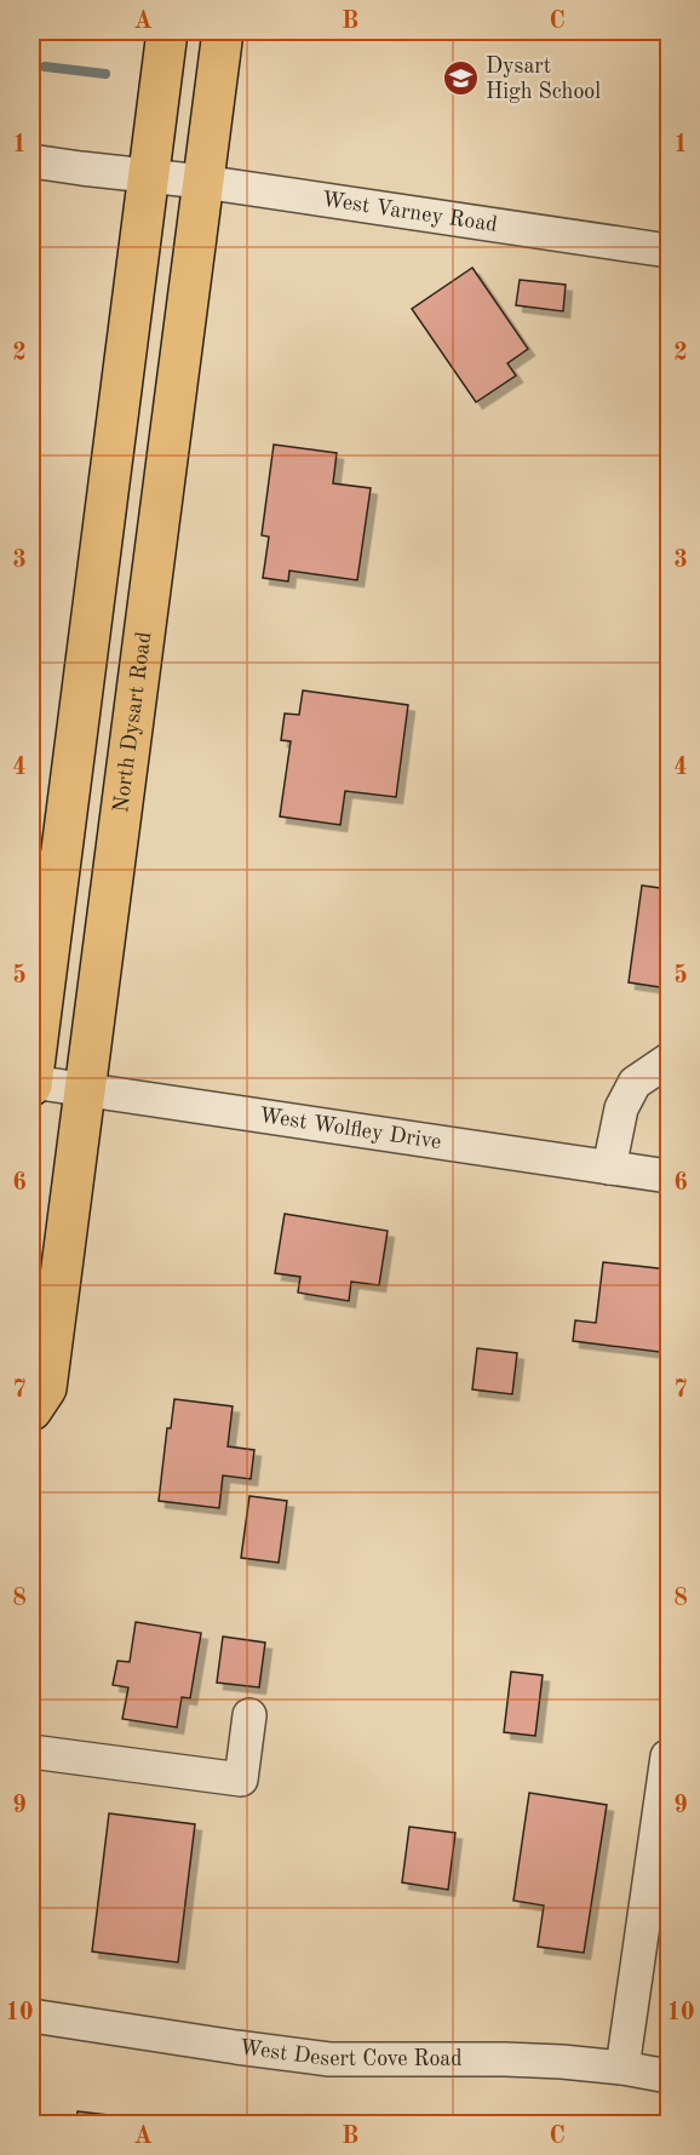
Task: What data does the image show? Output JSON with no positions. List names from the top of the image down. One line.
{"streets":{"main road":["North Dysart Road"],"street":["West Varney Road","West Wolfley Drive","West Desert Cove Road"]},"crossings":[["West Varney Road","North Dysart Road"],["North Dysart Road","West Wolfley Drive"]],"places":{"school or university":["Dysart High School"]},"grid":{"columns":["A","B","C"],"rows":["1","2","3","4","5","6","7","8","9","10"]}}
